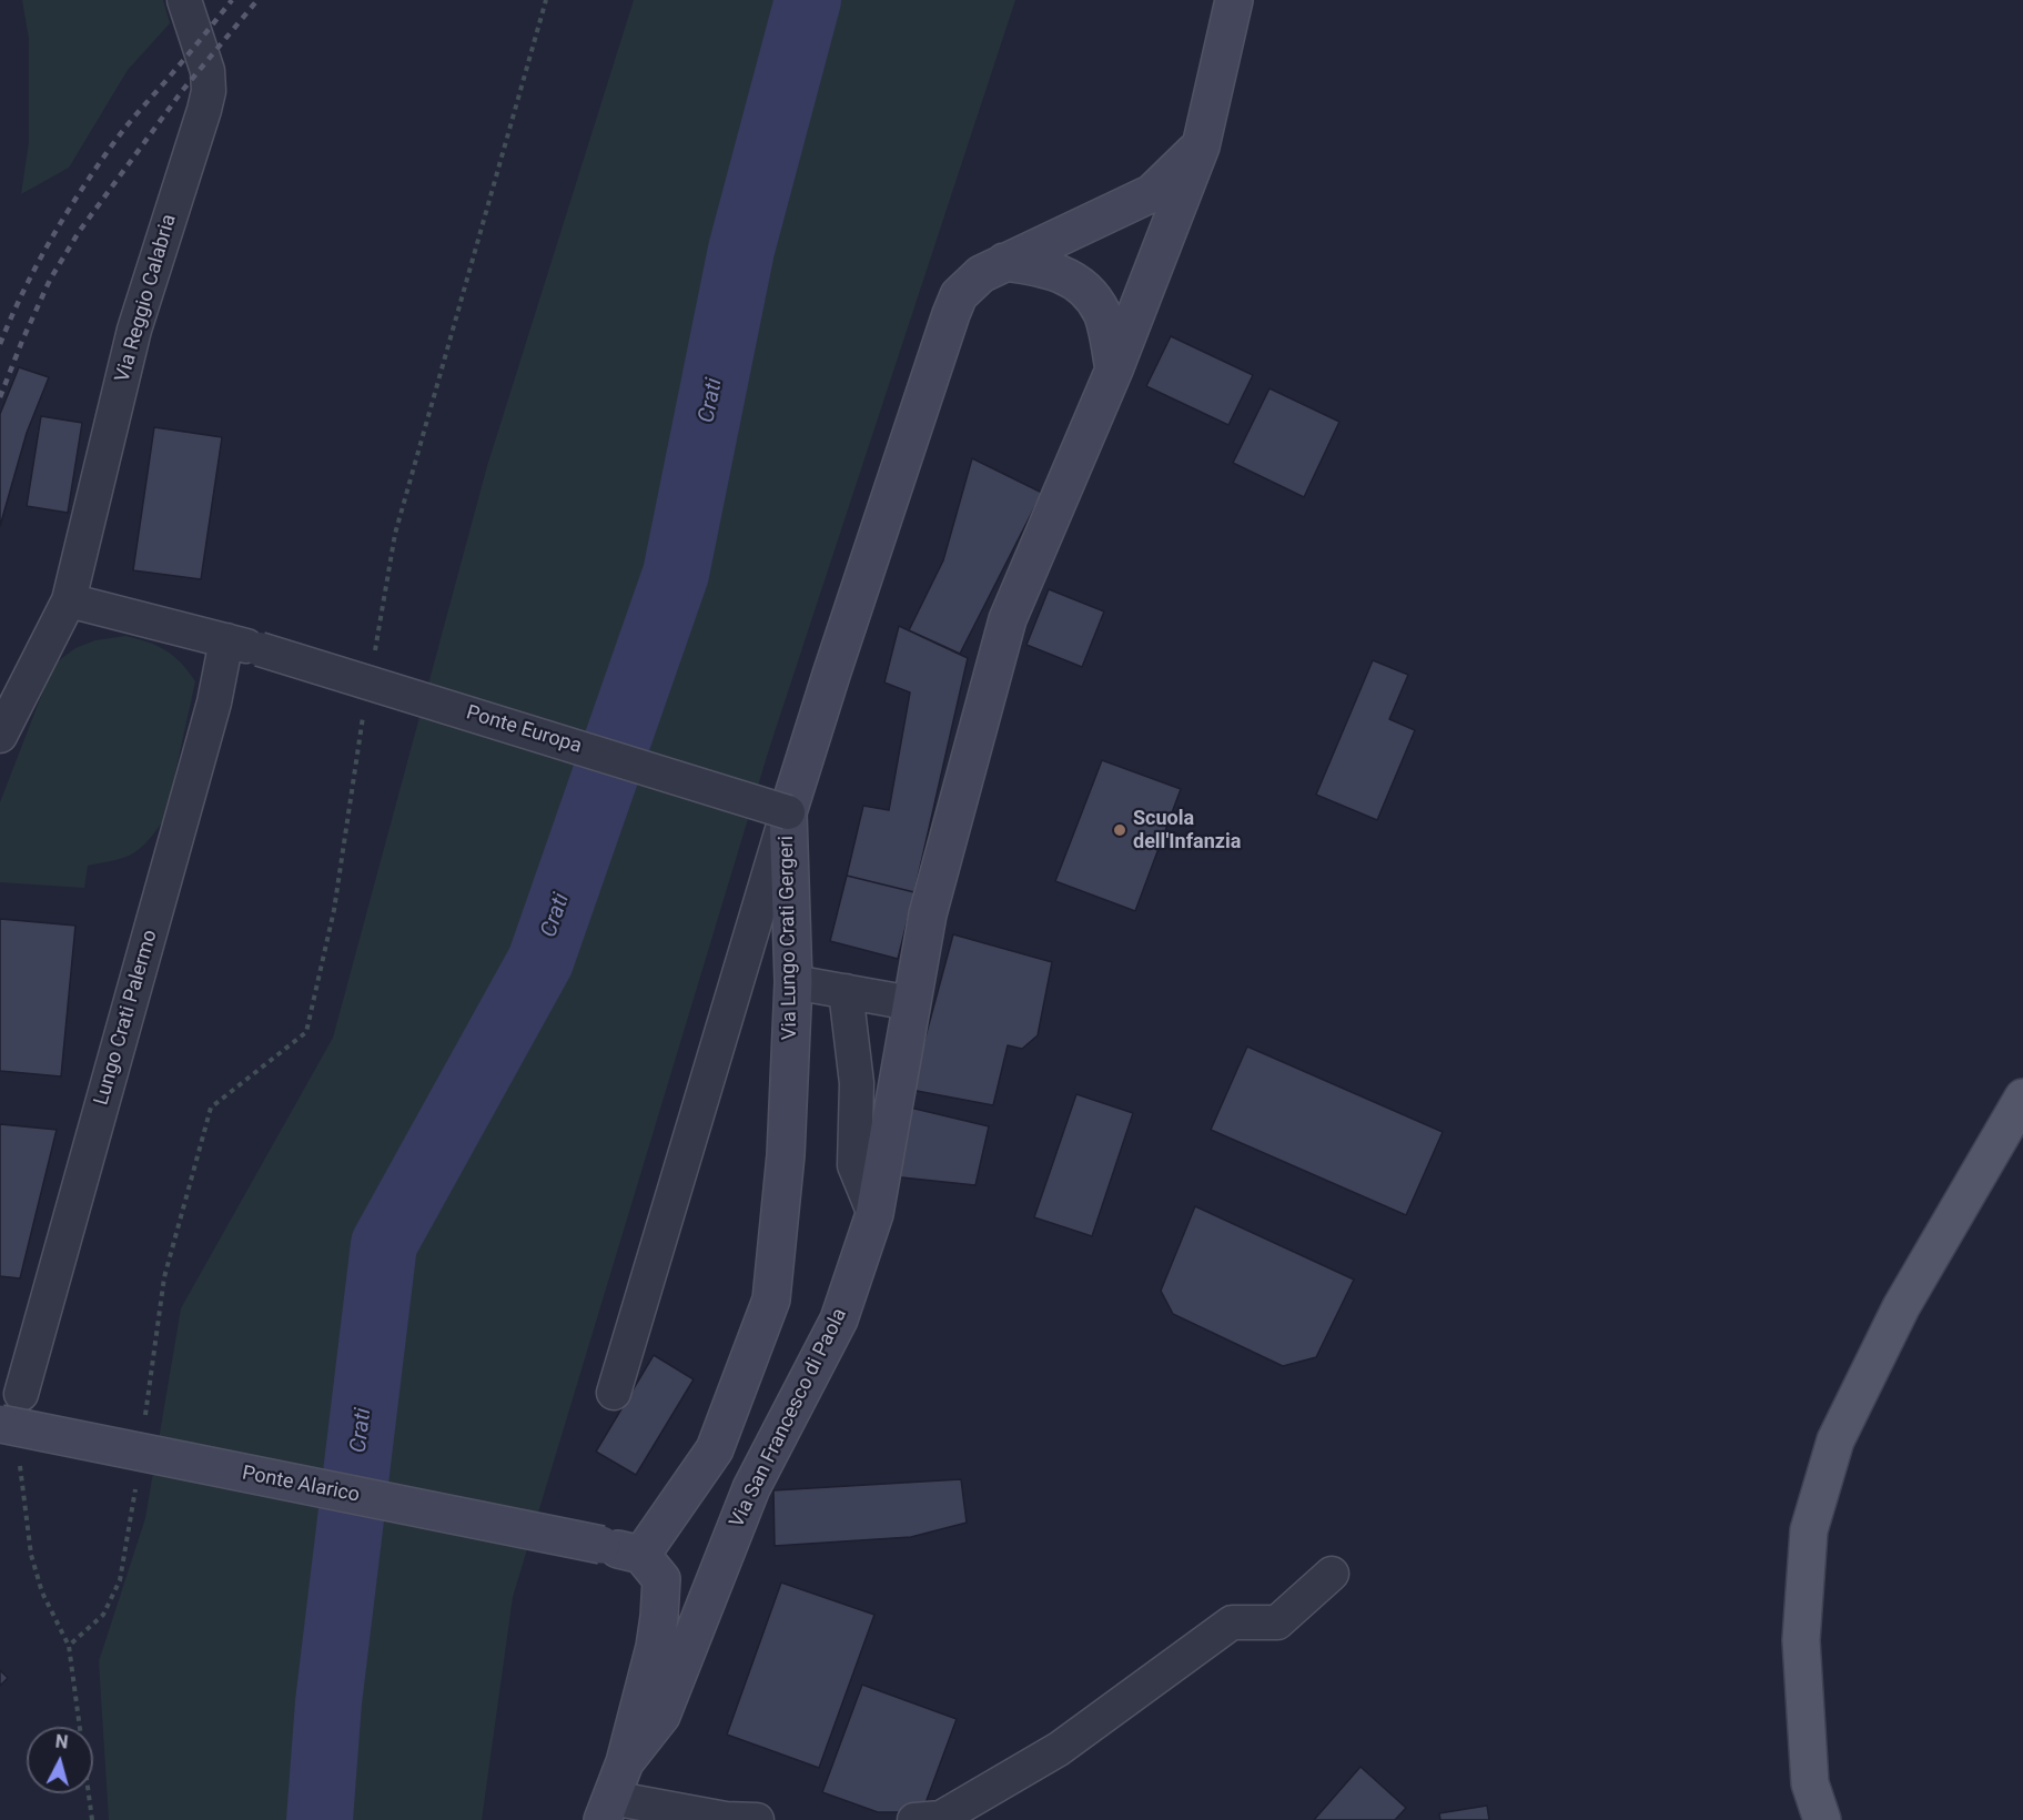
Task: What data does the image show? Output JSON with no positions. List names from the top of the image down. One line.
{"streets":{"street":["Via Reggio Calabria","Ponte Europa","Via Lungo Crati Gergeri","Lungo Crati Palermo","Via San Francesco di Paola","Ponte Alarico"]},"crossings":[["Via Reggio Calabria","Ponte Europa"],["Ponte Europa","Via Lungo Crati Gergeri"],["Ponte Europa","Lungo Crati Palermo"],["Via Lungo Crati Gergeri","Ponte Alarico"]],"water":["Crati"],"places":["Scuola dell'Infanzia"],"north":"top"}
